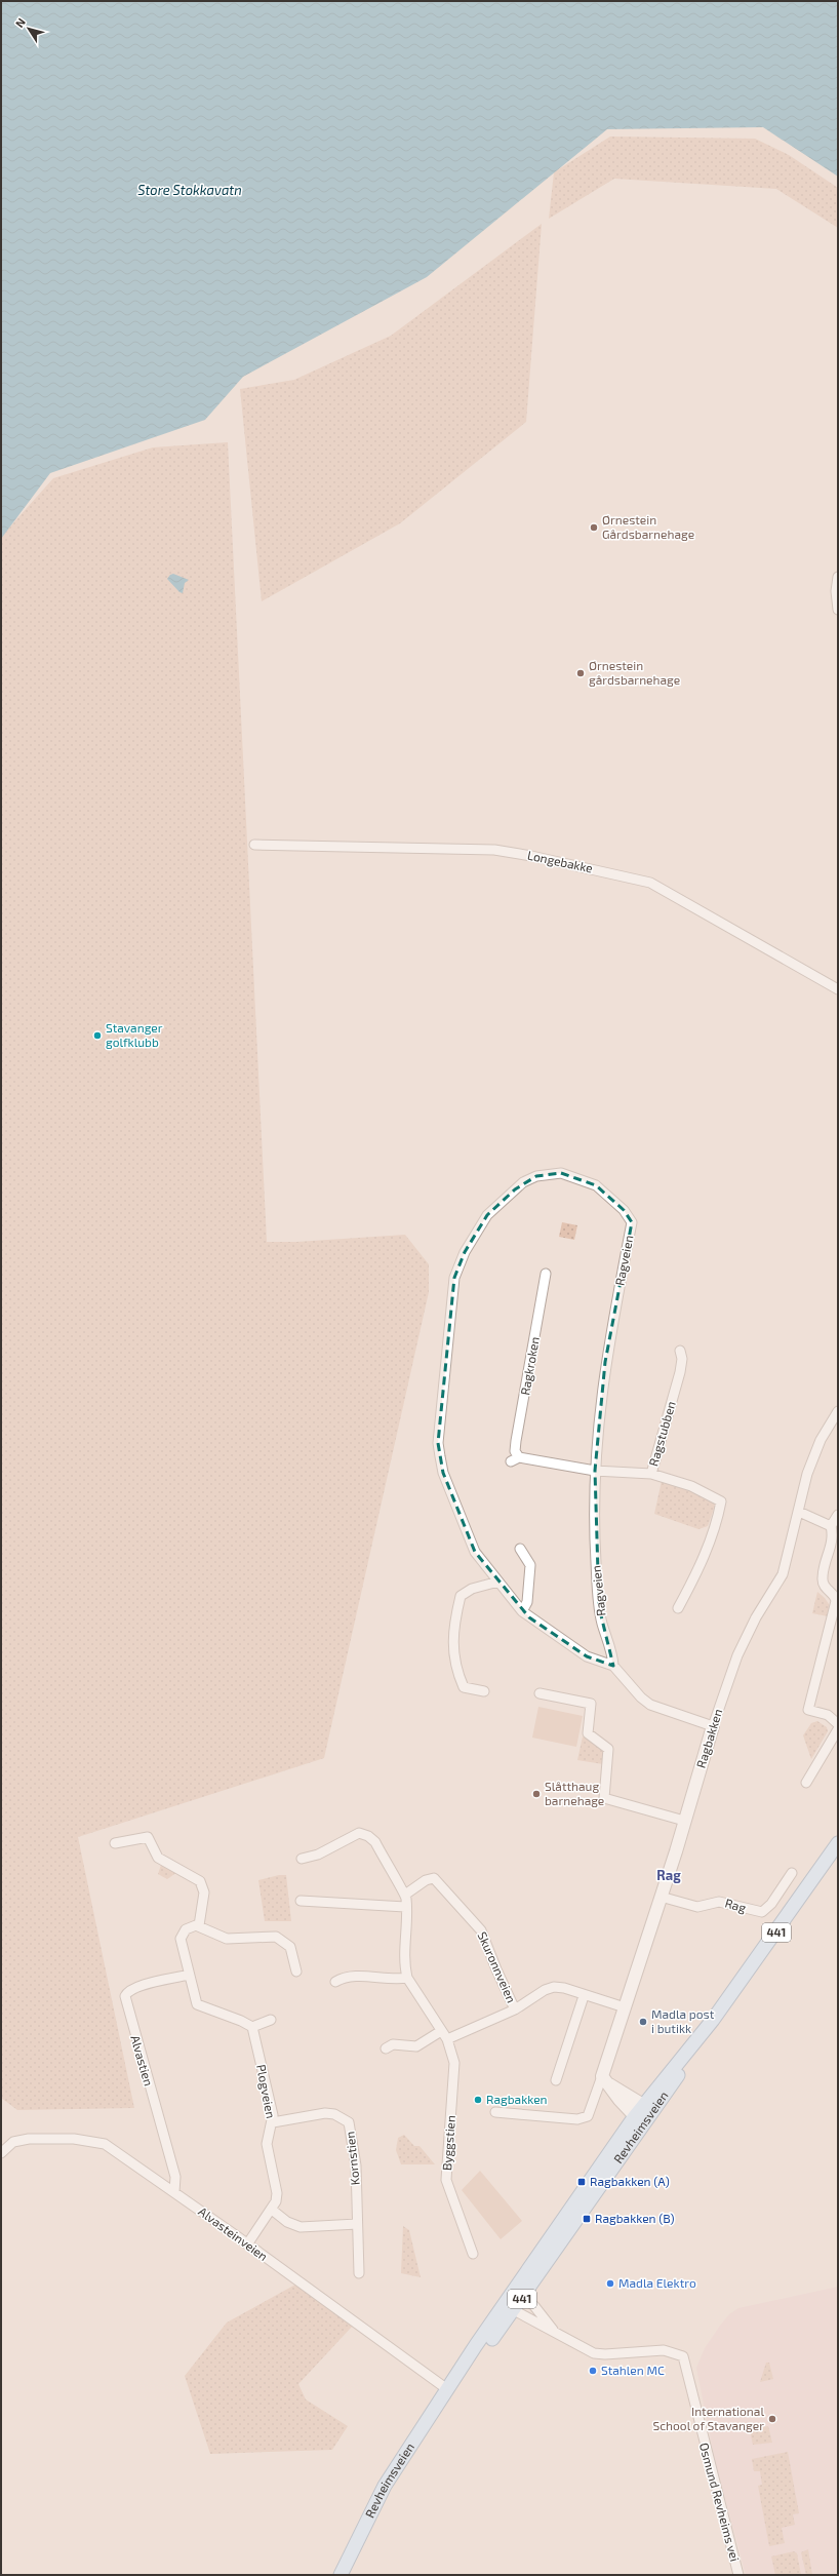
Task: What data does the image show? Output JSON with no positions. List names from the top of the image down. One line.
{"streets":{"main road":["441","Revheimsveien"],"street":["Longebakke","Ragveien","Ragkroken","Ragstubben","Ragbakken","Rag","Skuronnveien","Alvastien","Plogveien","Byggstien","Kornstien","Alvasteinveien","Osmund Revheims vei"]},"crossings":[["Ragveien","Ragkroken"],["Ragveien","Ragbakken"],["Ragkroken","Ragstubben"],["Ragbakken","Rag"],["Ragbakken","Skuronnveien"],["Skuronnveien","Byggstien"],["Alvastien","Alvasteinveien"],["Plogveien","Kornstien"],["Plogveien","Alvasteinveien"],["Revheimsveien","Alvasteinveien"]],"districts":["Rag"],"water":["Store Stokkavatn"],"places":{"other":["Ørnestein Gårdsbarnehage","Ørnestein gårdsbarnehage","Stavanger golfklubb","Slåtthaug barnehage","Madla post i butikk","Ragbakken","Madla Elektro","Stahlen MC","International School of Stavanger"],"transit":["Ragbakken (A)","Ragbakken (B)"]},"north":"top left"}
